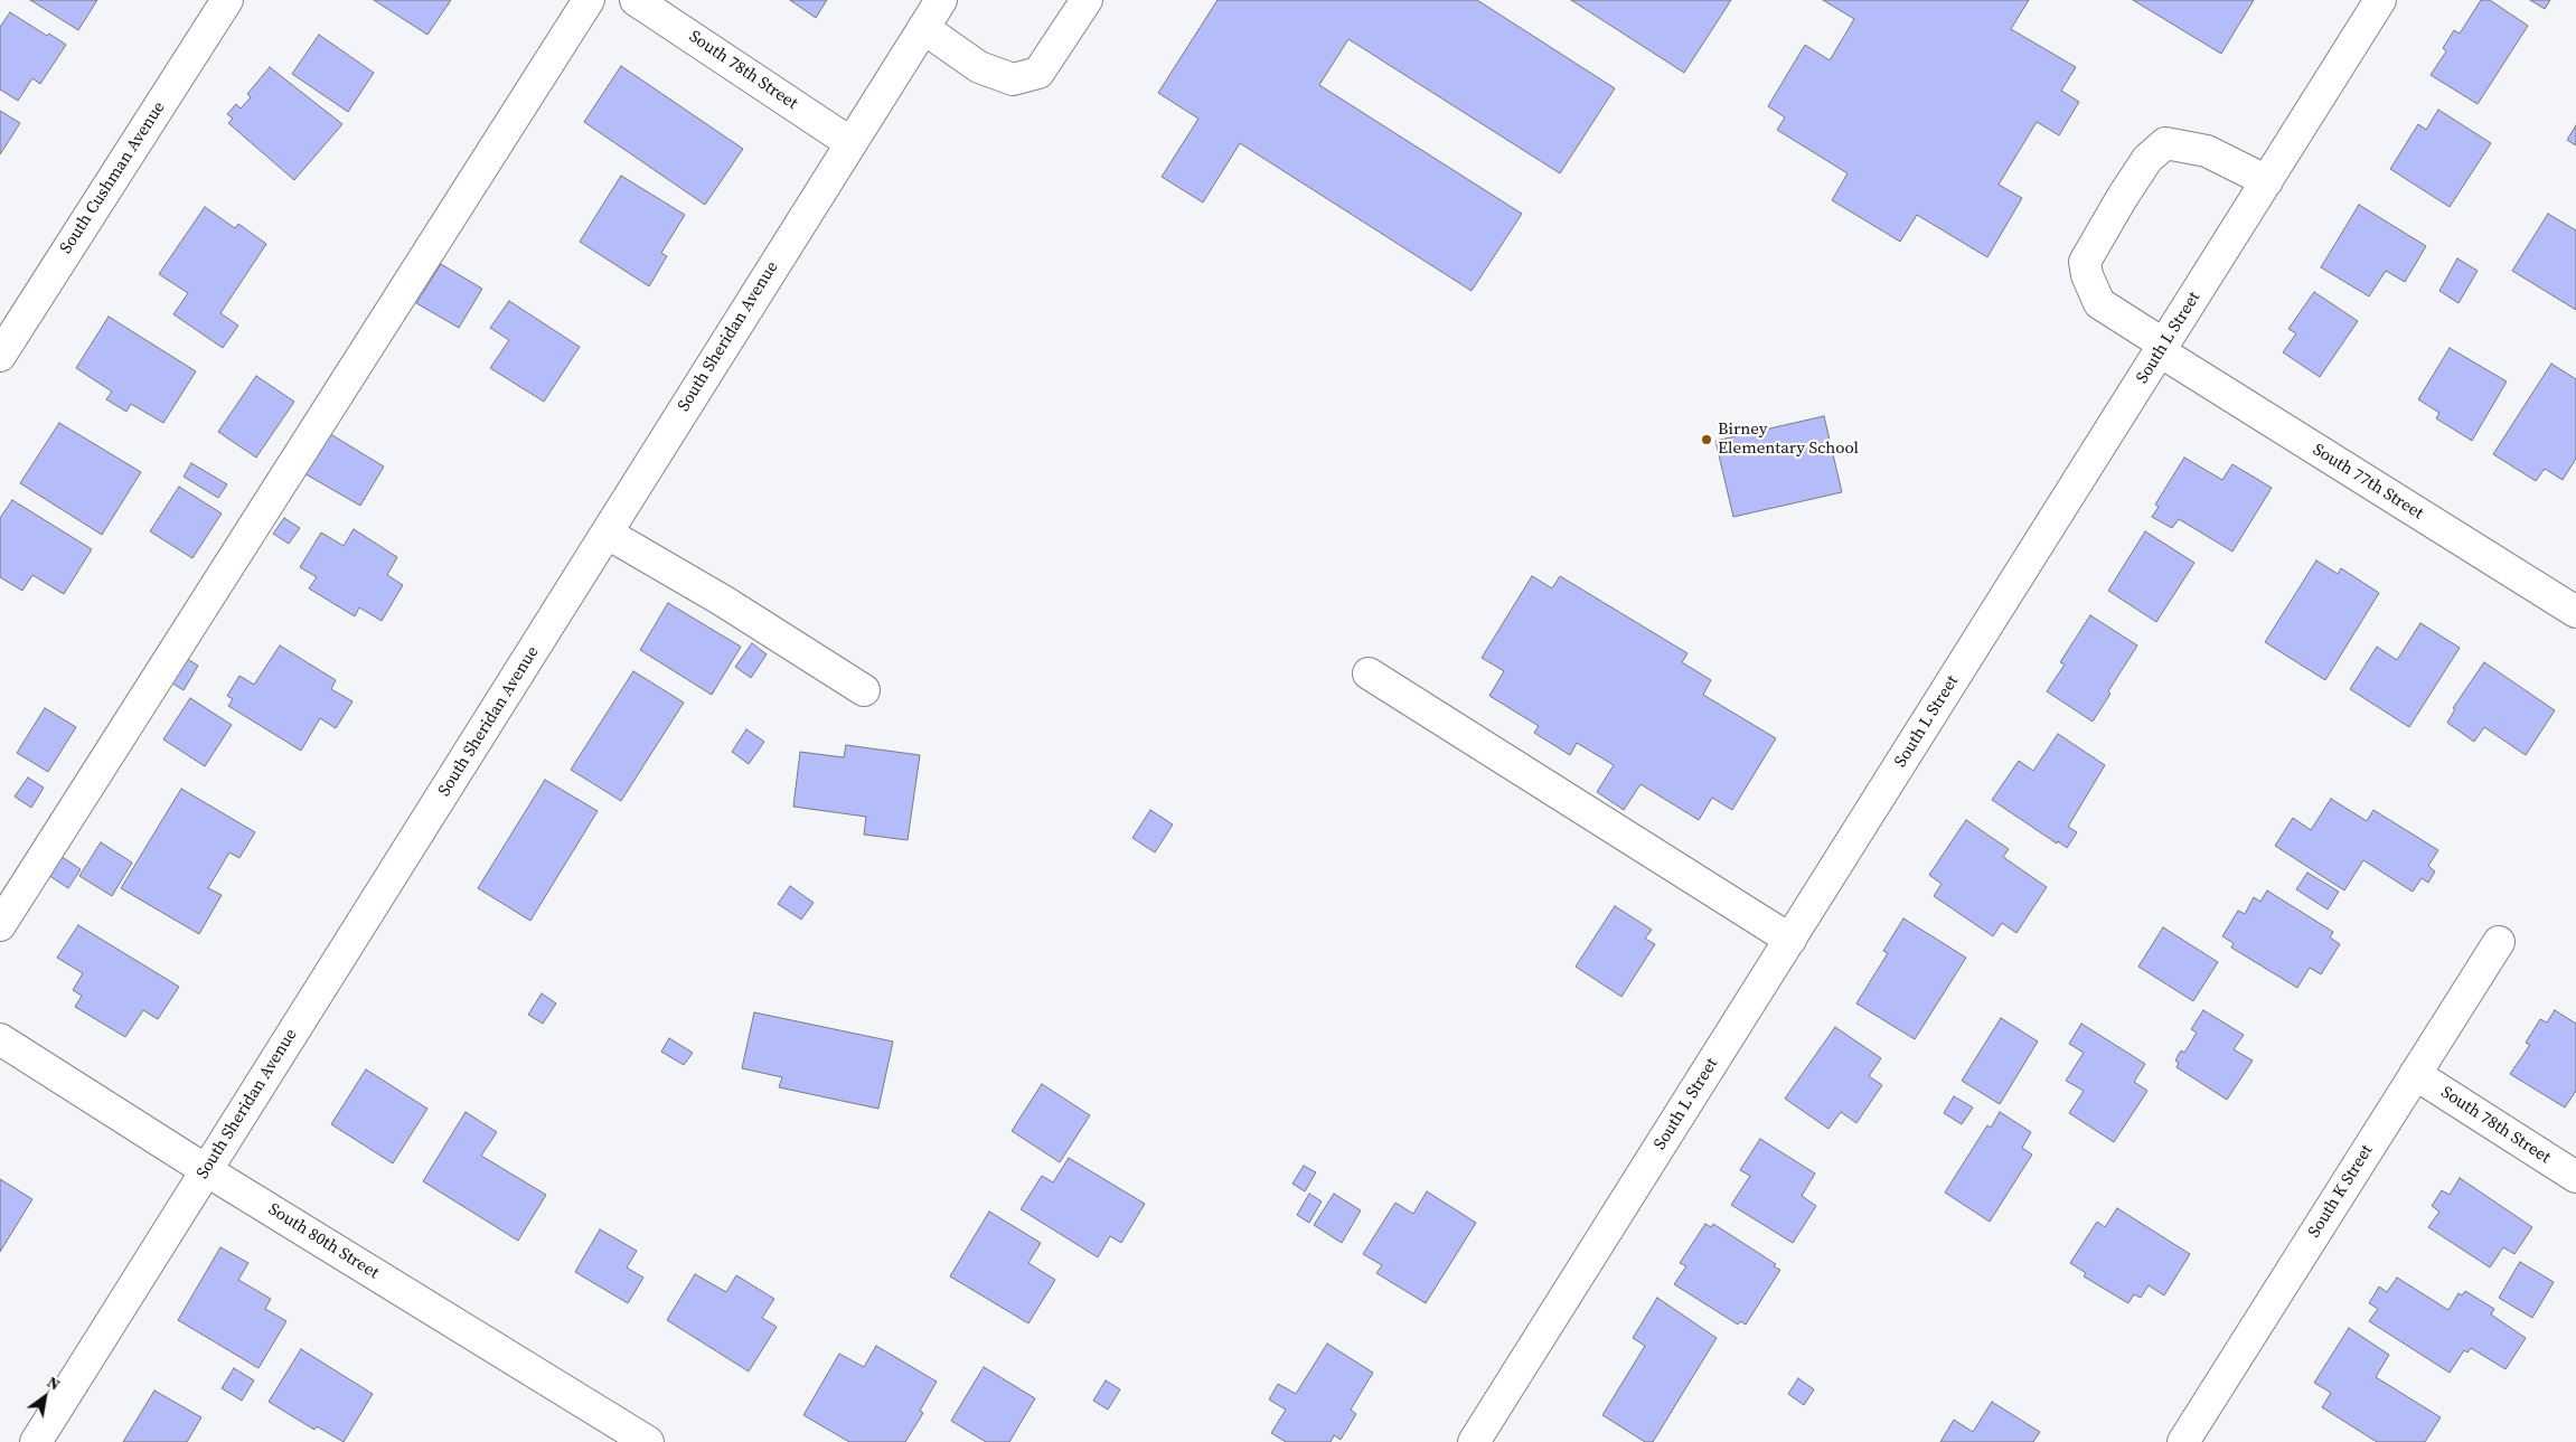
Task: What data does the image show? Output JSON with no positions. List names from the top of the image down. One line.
{"streets":{"street":["South 78th Street","South Cushman Avenue","South Sheridan Avenue","South L Street","South 77th Street","South K Street","South 80th Street"]},"crossings":[["South 78th Street","South Sheridan Avenue"],["South 78th Street","South K Street"],["South Sheridan Avenue","South 80th Street"],["South L Street","South 77th Street"]],"places":["Birney Elementary School"],"north":"top right"}
